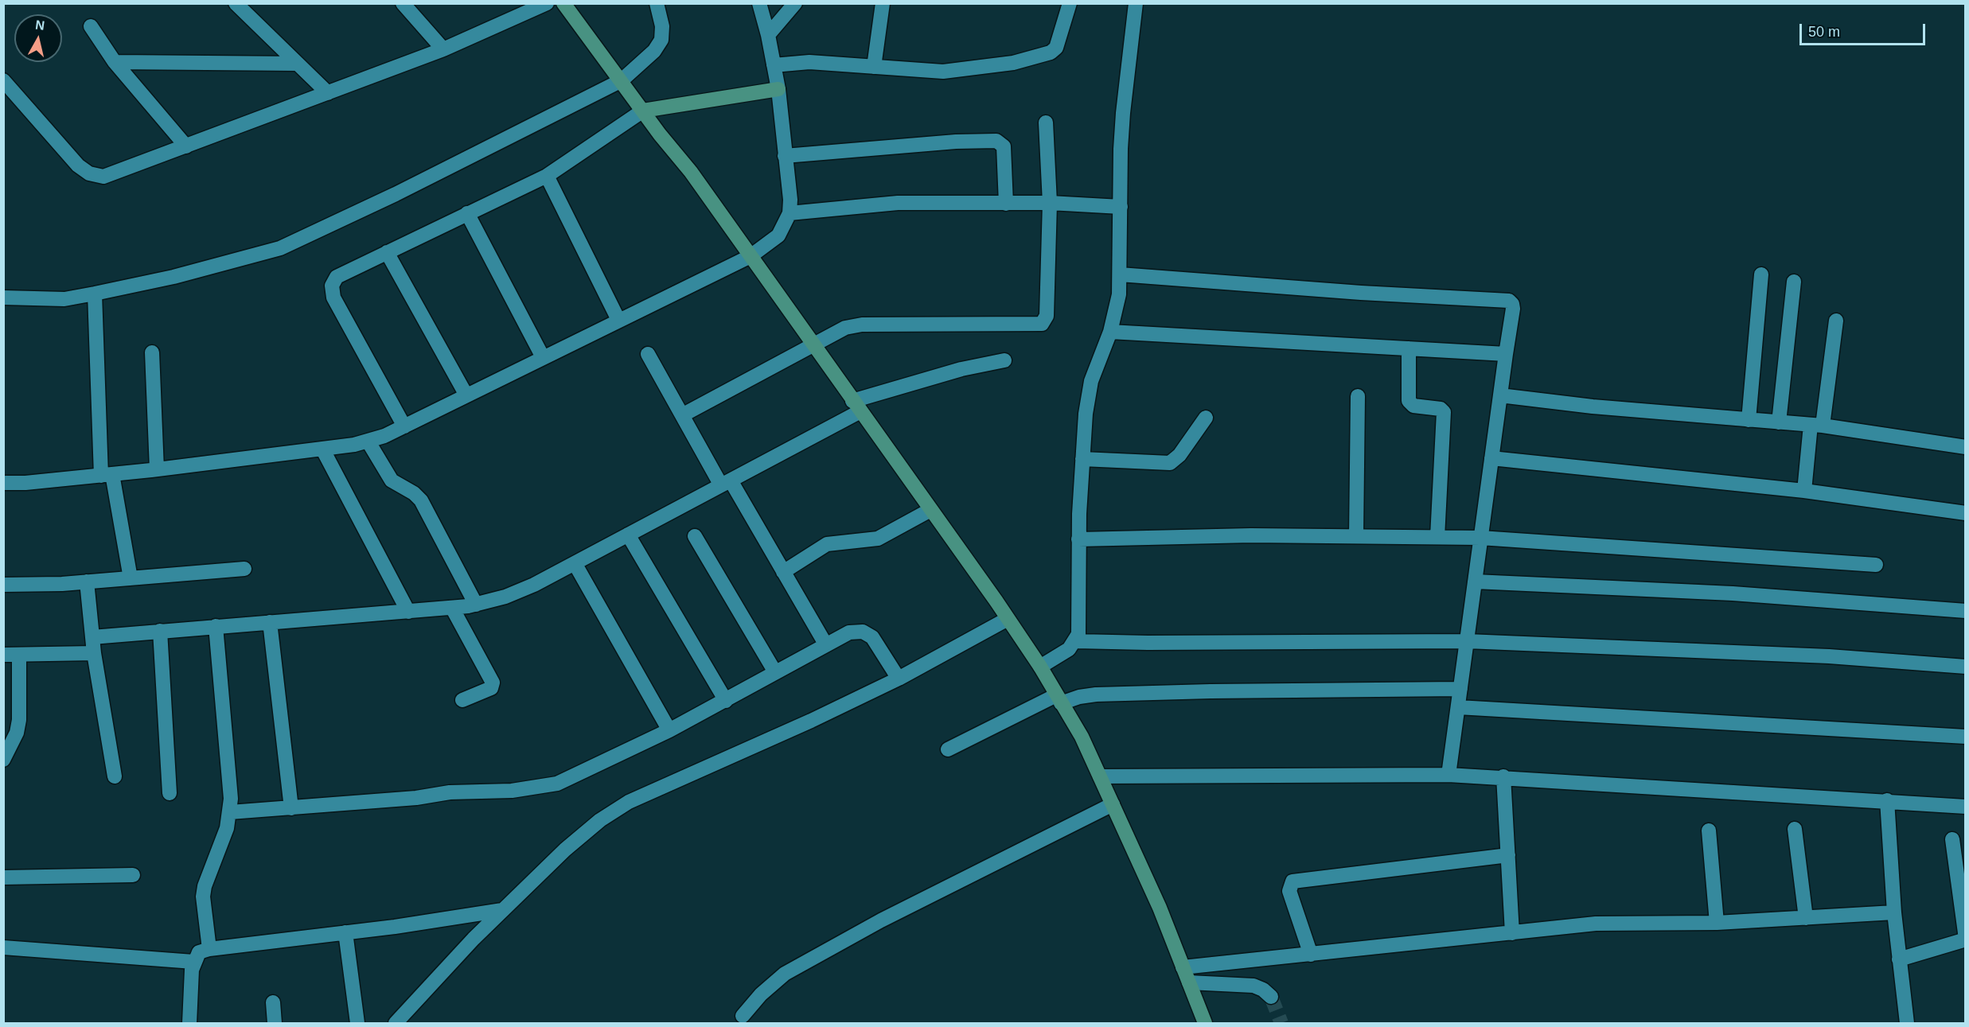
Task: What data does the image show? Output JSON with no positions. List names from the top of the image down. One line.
{"scale_bar":"50 m","north":"top"}
